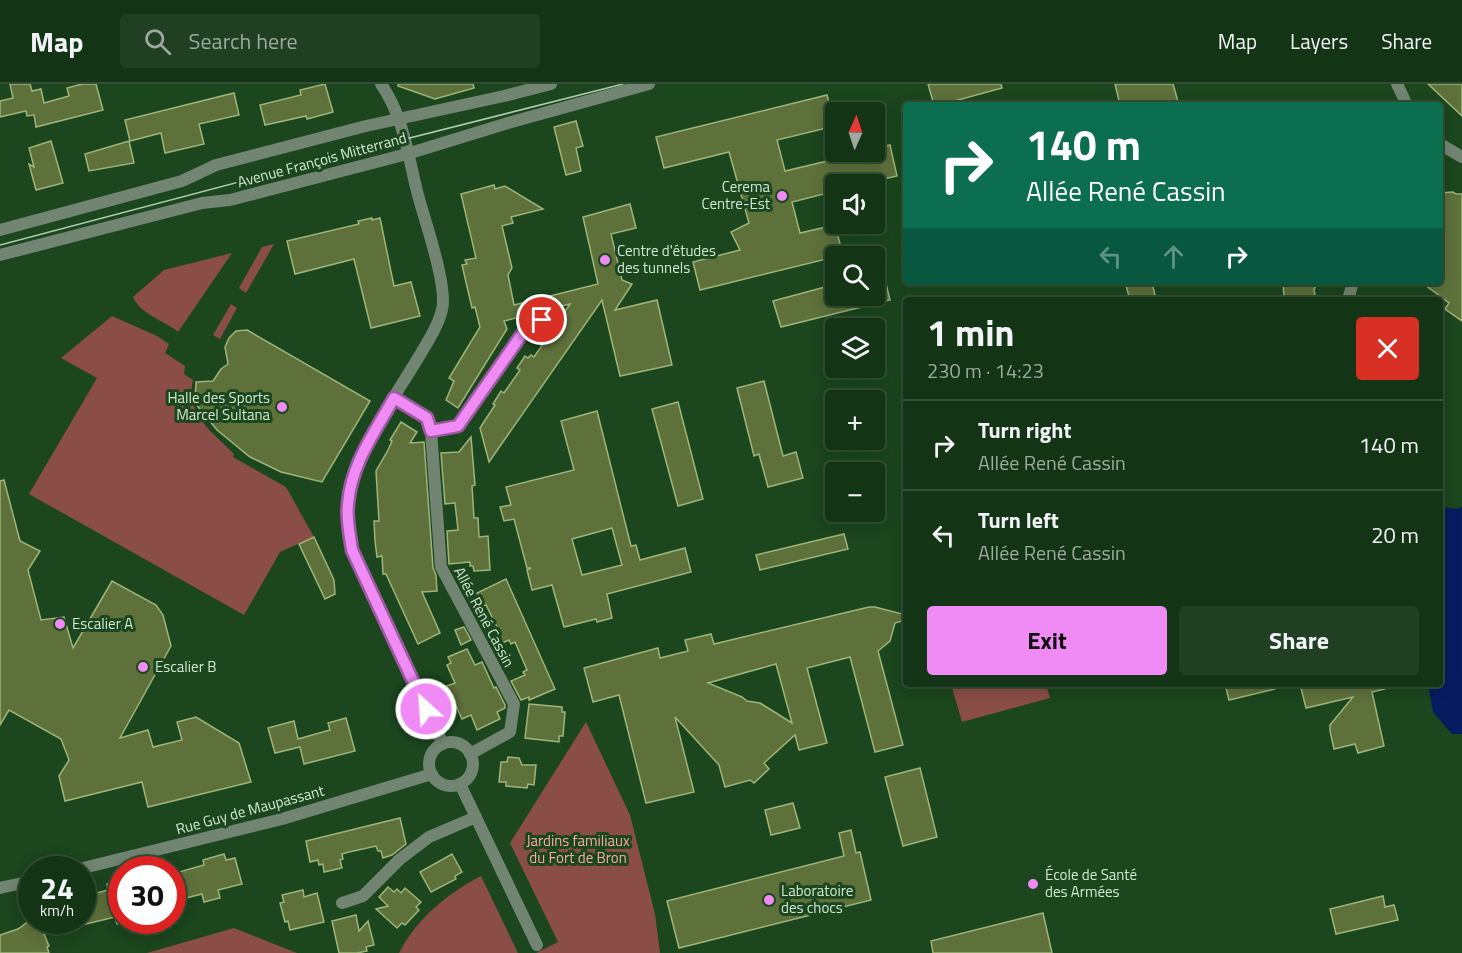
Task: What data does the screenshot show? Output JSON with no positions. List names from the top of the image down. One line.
{"streets":{"street":["Avenue François Mitterrand","Allée René Cassin","Rue Guy de Maupassant"]},"crossings":[["Allée René Cassin","Rue Guy de Maupassant"]],"parks":["Jardins familiaux du Fort de Bron"],"places":["Cerema Centre-Est","Centre d'études des tunnels","Halle des Sports Marcel Sultana","Escalier A","Escalier B","École de Santé des Armées","Laboratoire des chocs"],"north":"top","page":{"header":"Map","search":"Search here","nav":["Map","Layers","Share"],"map_buttons":["+","−"],"turn":["140 m","Allée René Cassin"],"heading":["1 min","230 m · 14:23"],"list":[{"name":"Turn right","note":"Allée René Cassin","value":"140 m"},{"name":"Turn left","note":"Allée René Cassin","value":"20 m"}],"buttons":["Exit","Share"],"speed":"24 km/h","limit":"30"}}
